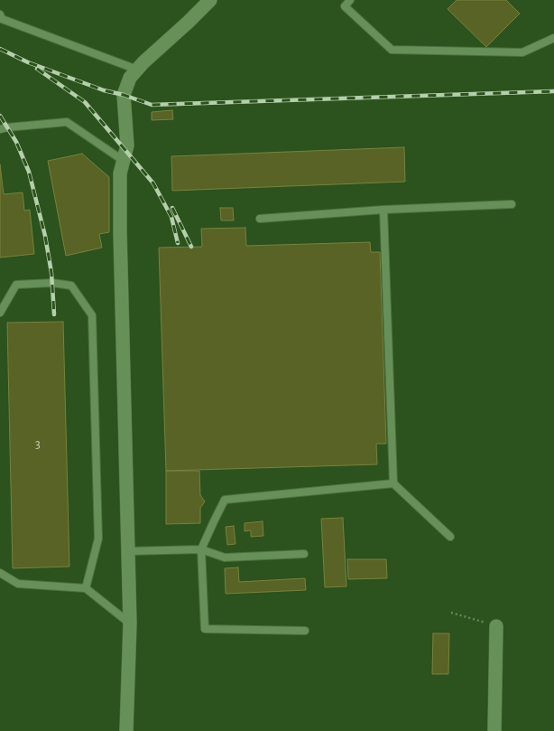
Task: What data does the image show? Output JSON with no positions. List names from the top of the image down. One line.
{"house_numbers":["3"]}
